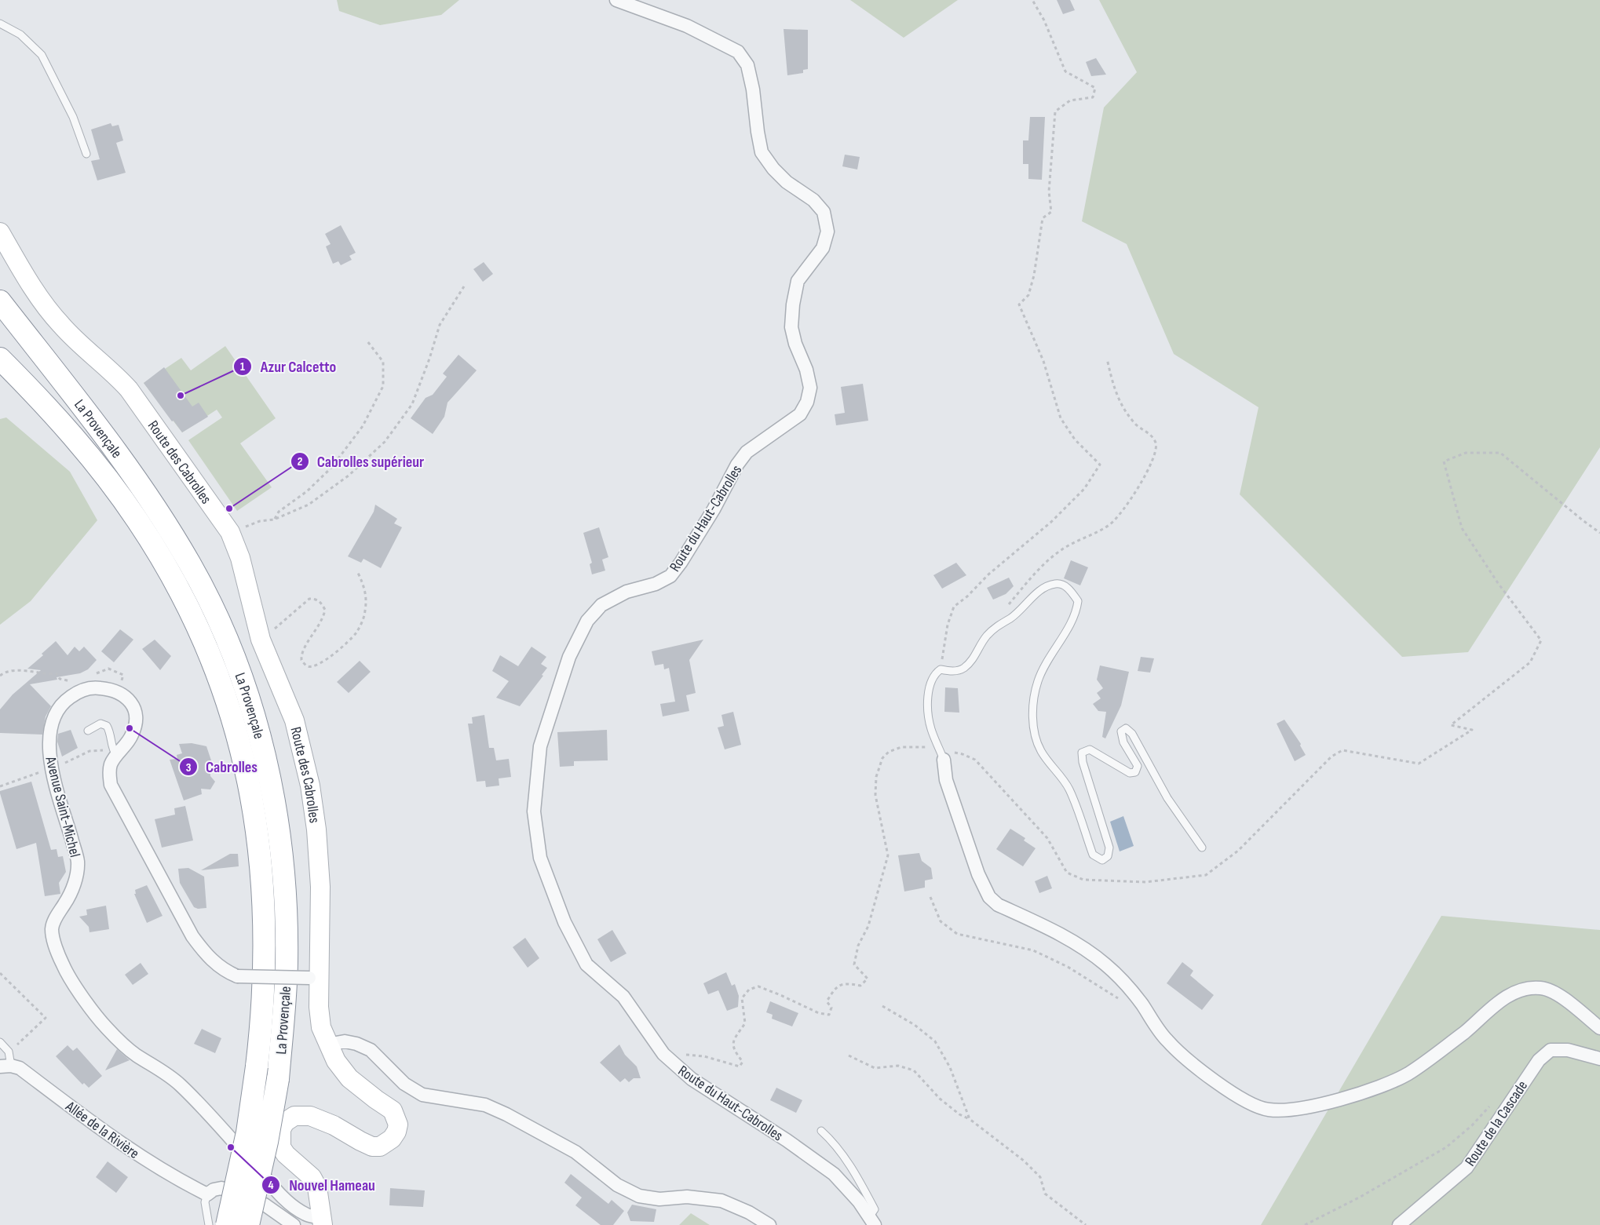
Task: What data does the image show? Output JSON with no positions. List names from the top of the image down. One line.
{"streets":{"highway":["La Provençale"],"street":["Route des Cabrolles","Route du Haut-Cabrolles","Avenue Saint-Michel","Route de la Cascade","Allée de la Rivière"]},"crossings":[["Route des Cabrolles","Avenue Saint-Michel"]],"places":["Azur Calcetto","Cabrolles supérieur","Cabrolles","Nouvel Hameau"]}
